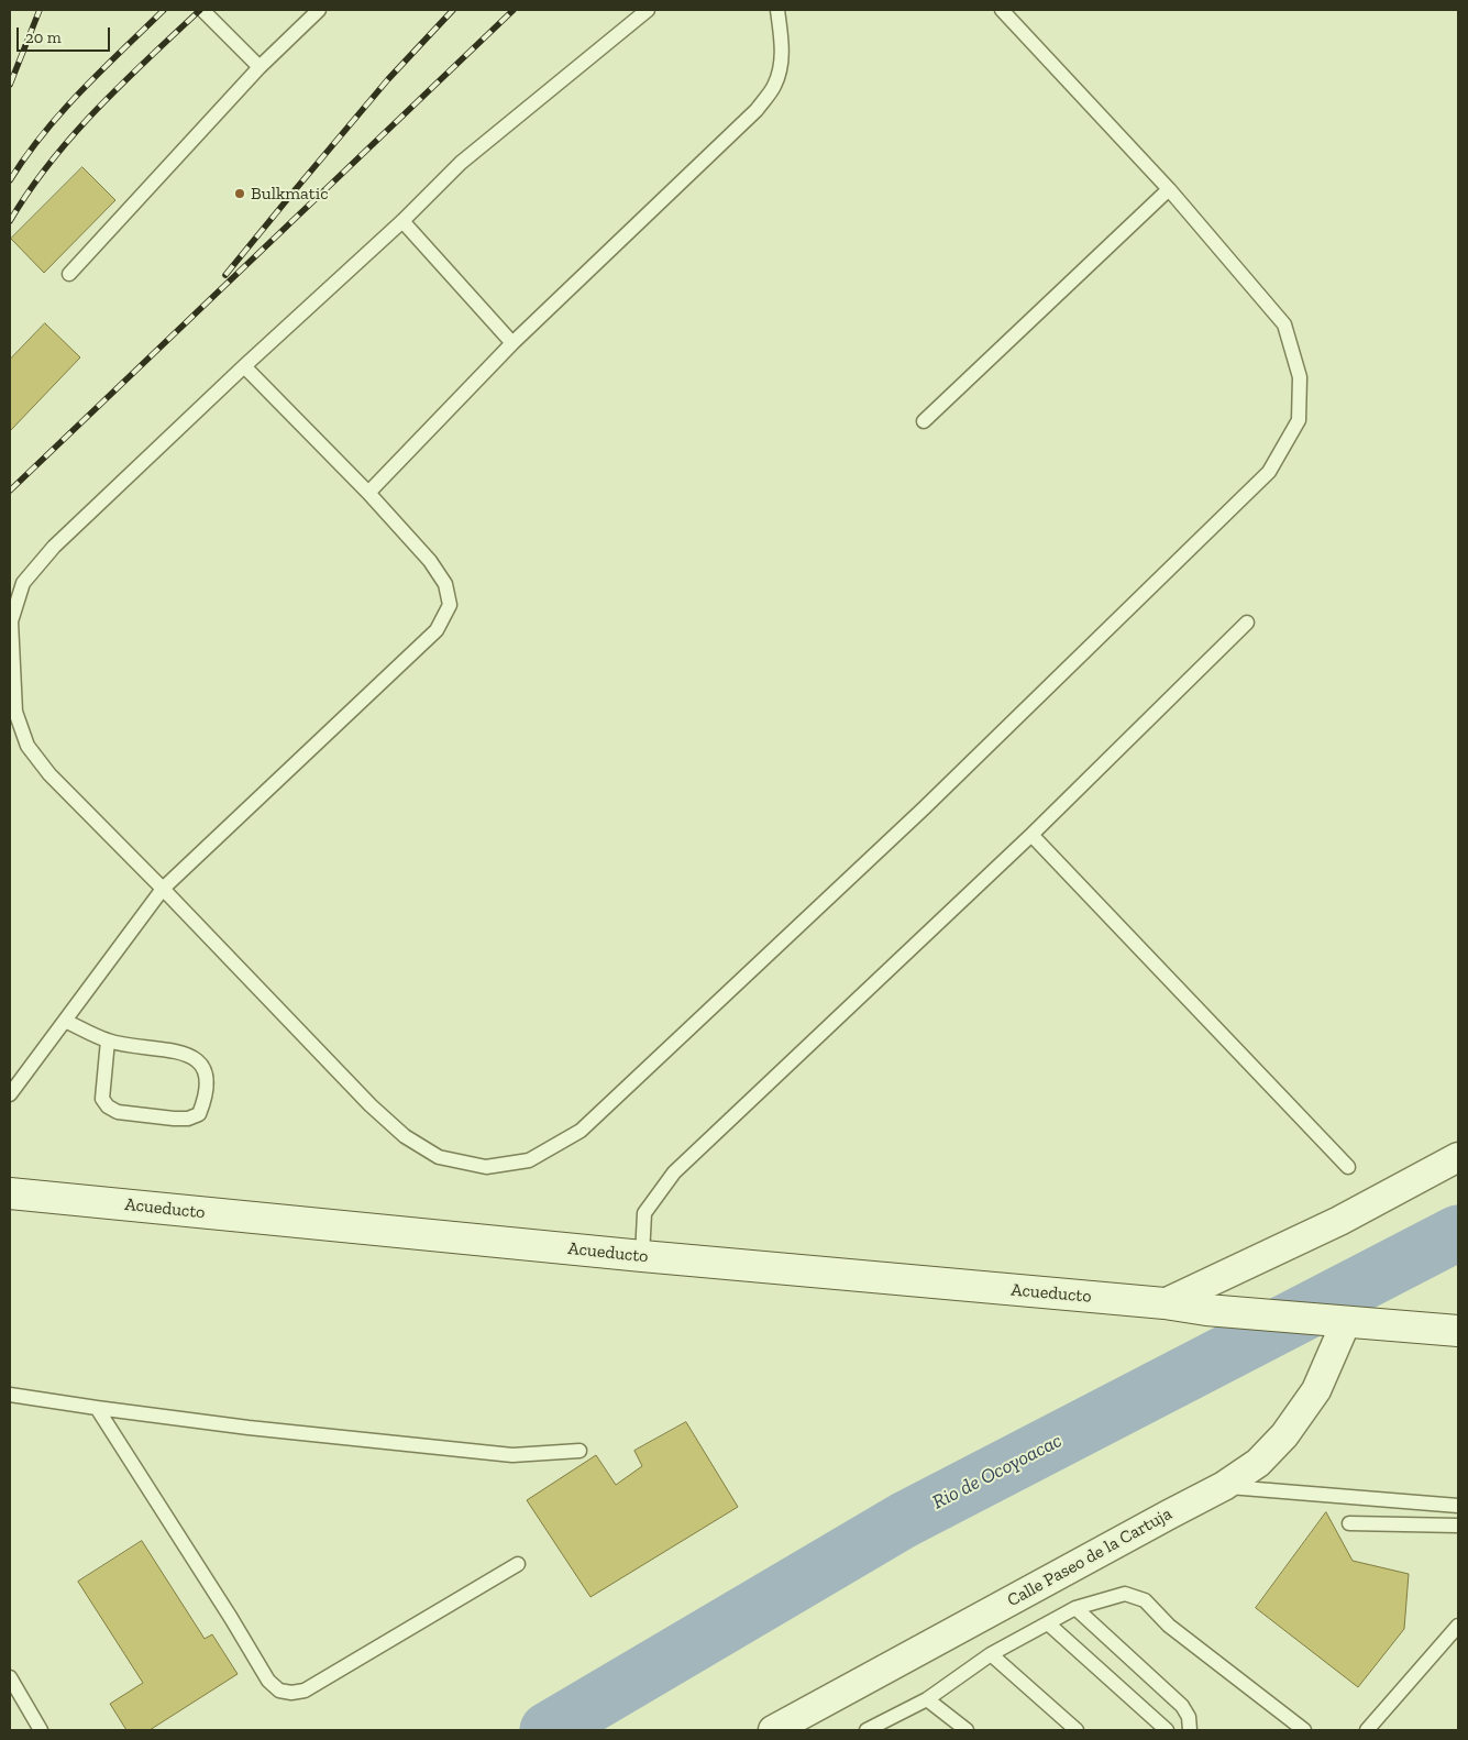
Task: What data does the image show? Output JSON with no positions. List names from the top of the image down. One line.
{"streets":{"main road":["Acueducto"],"street":["Calle Paseo de la Cartuja"]},"crossings":[["Acueducto","Calle Paseo de la Cartuja"]],"water":["Rio de Ocoyoacac"],"places":["Bulkmatic"],"scale_bar":"20 m"}
